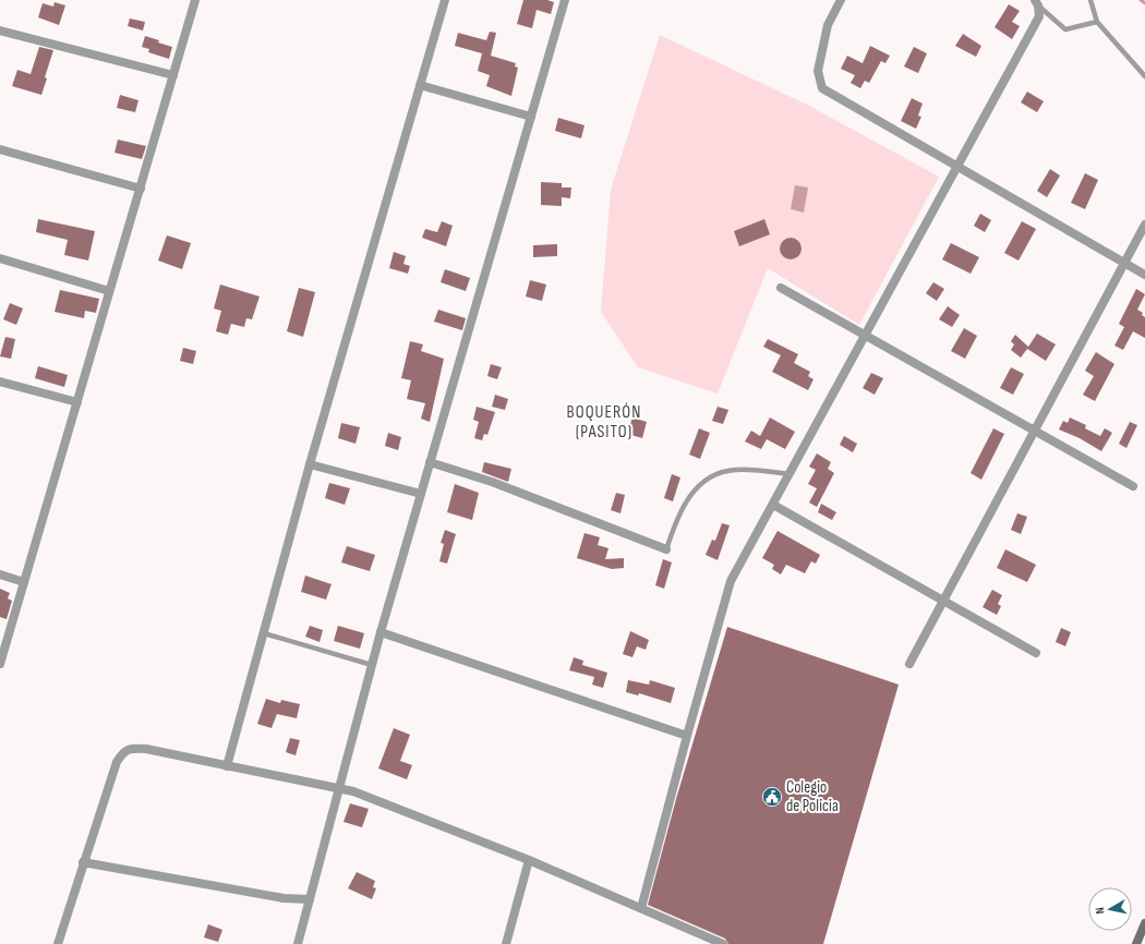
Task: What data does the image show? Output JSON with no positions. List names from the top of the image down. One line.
{"districts":["BOQUERÓN (PASITO)"],"places":{"public building":["Colegio de Policia"]},"north":"left"}
